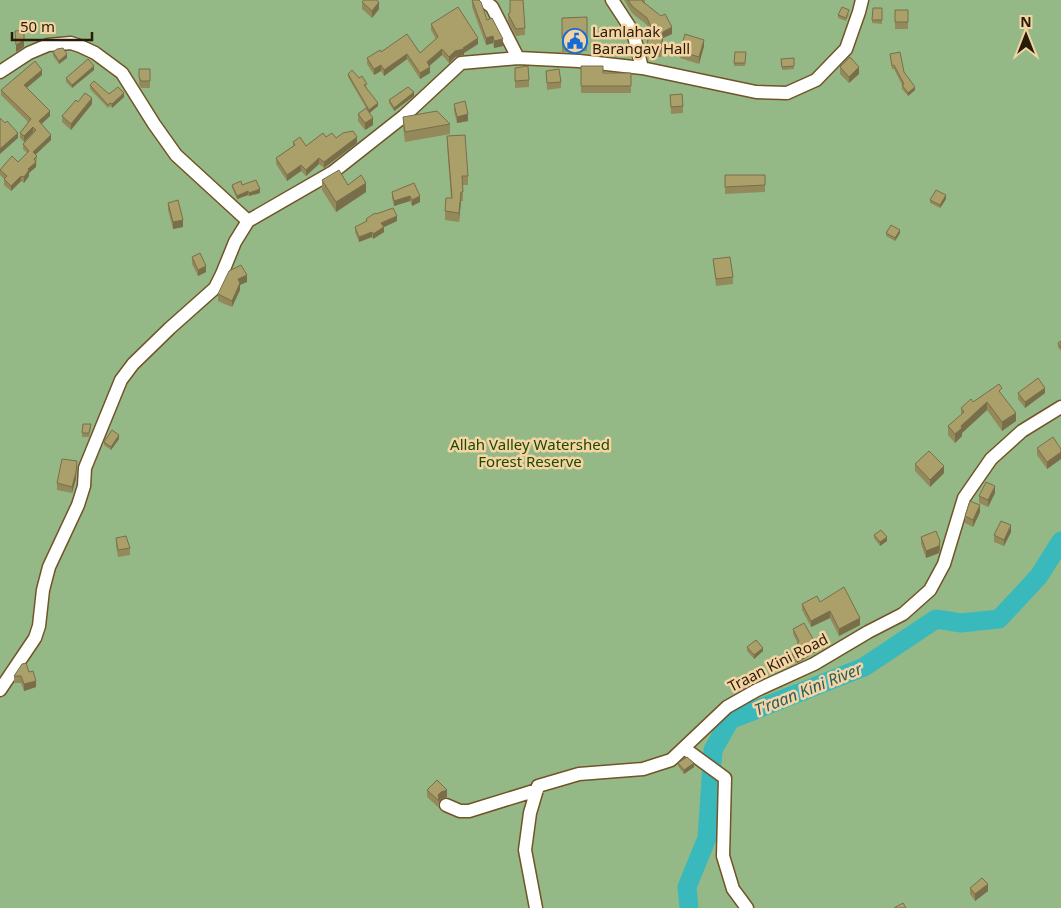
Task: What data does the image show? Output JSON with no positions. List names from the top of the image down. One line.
{"streets":{"street":["Traan Kini Road"]},"water":["T'raan Kini River"],"parks":["Allah Valley Watershed Forest Reserve"],"places":{"public building":["Lamlahak Barangay Hall"]},"scale_bar":"50 m","north":"top"}
